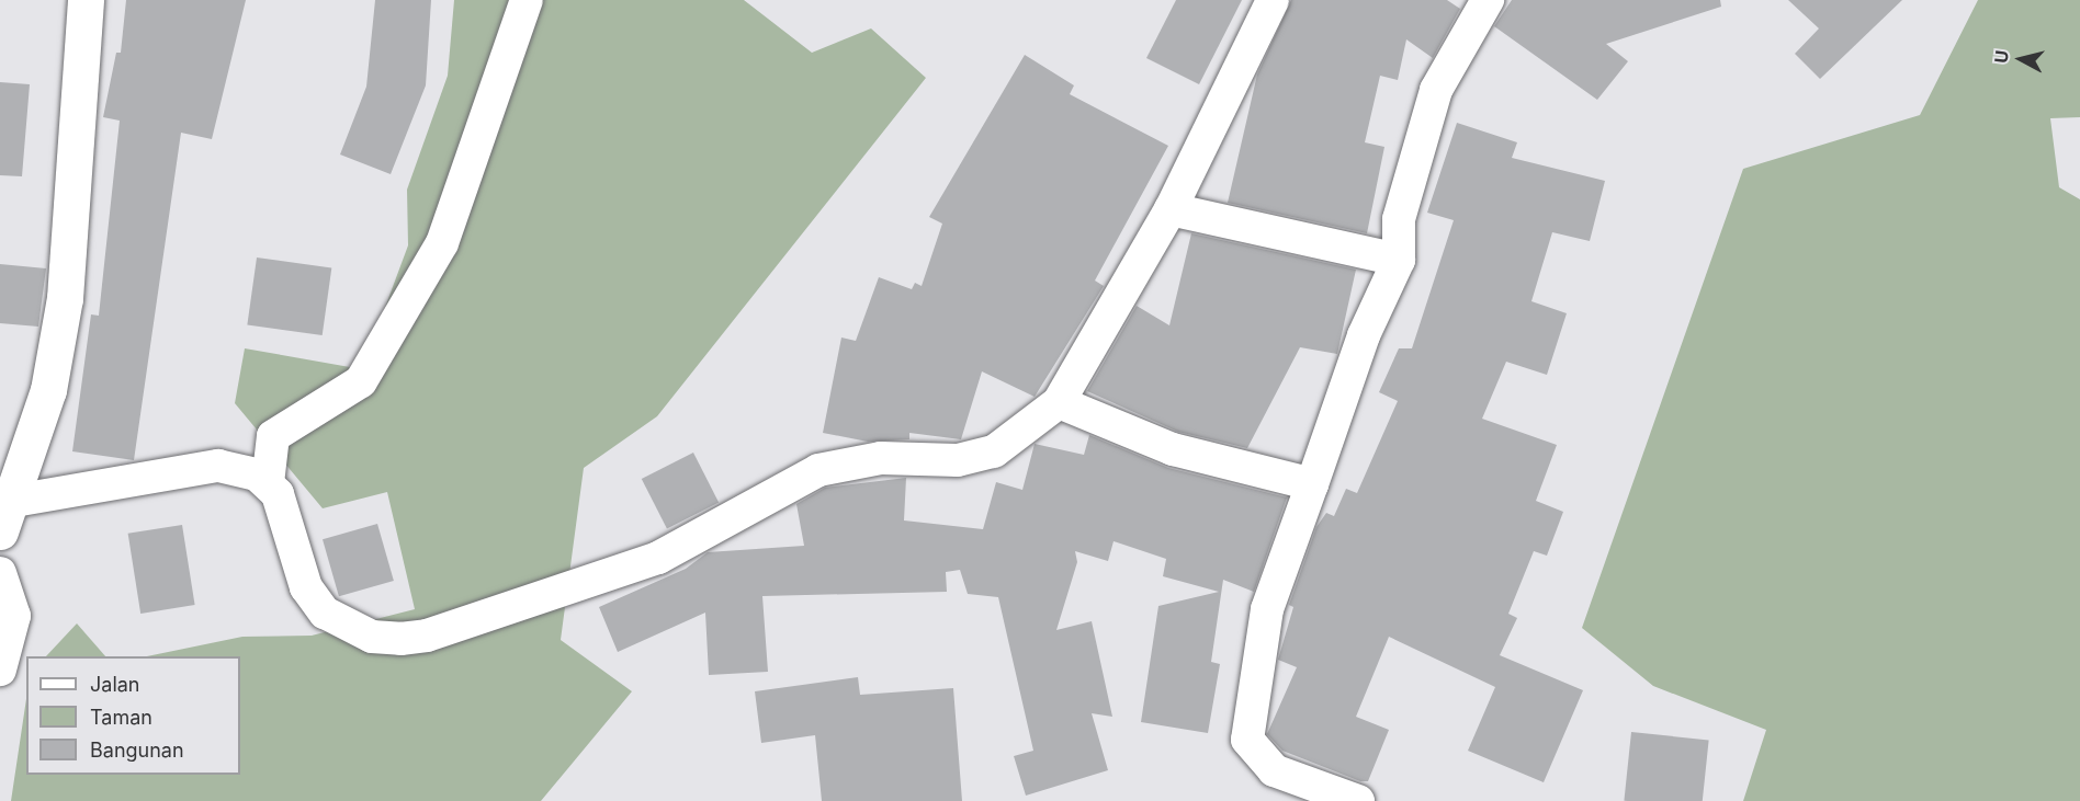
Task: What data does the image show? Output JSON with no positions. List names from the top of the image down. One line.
{"legend":["Jalan","Taman","Bangunan"],"north":"left"}
